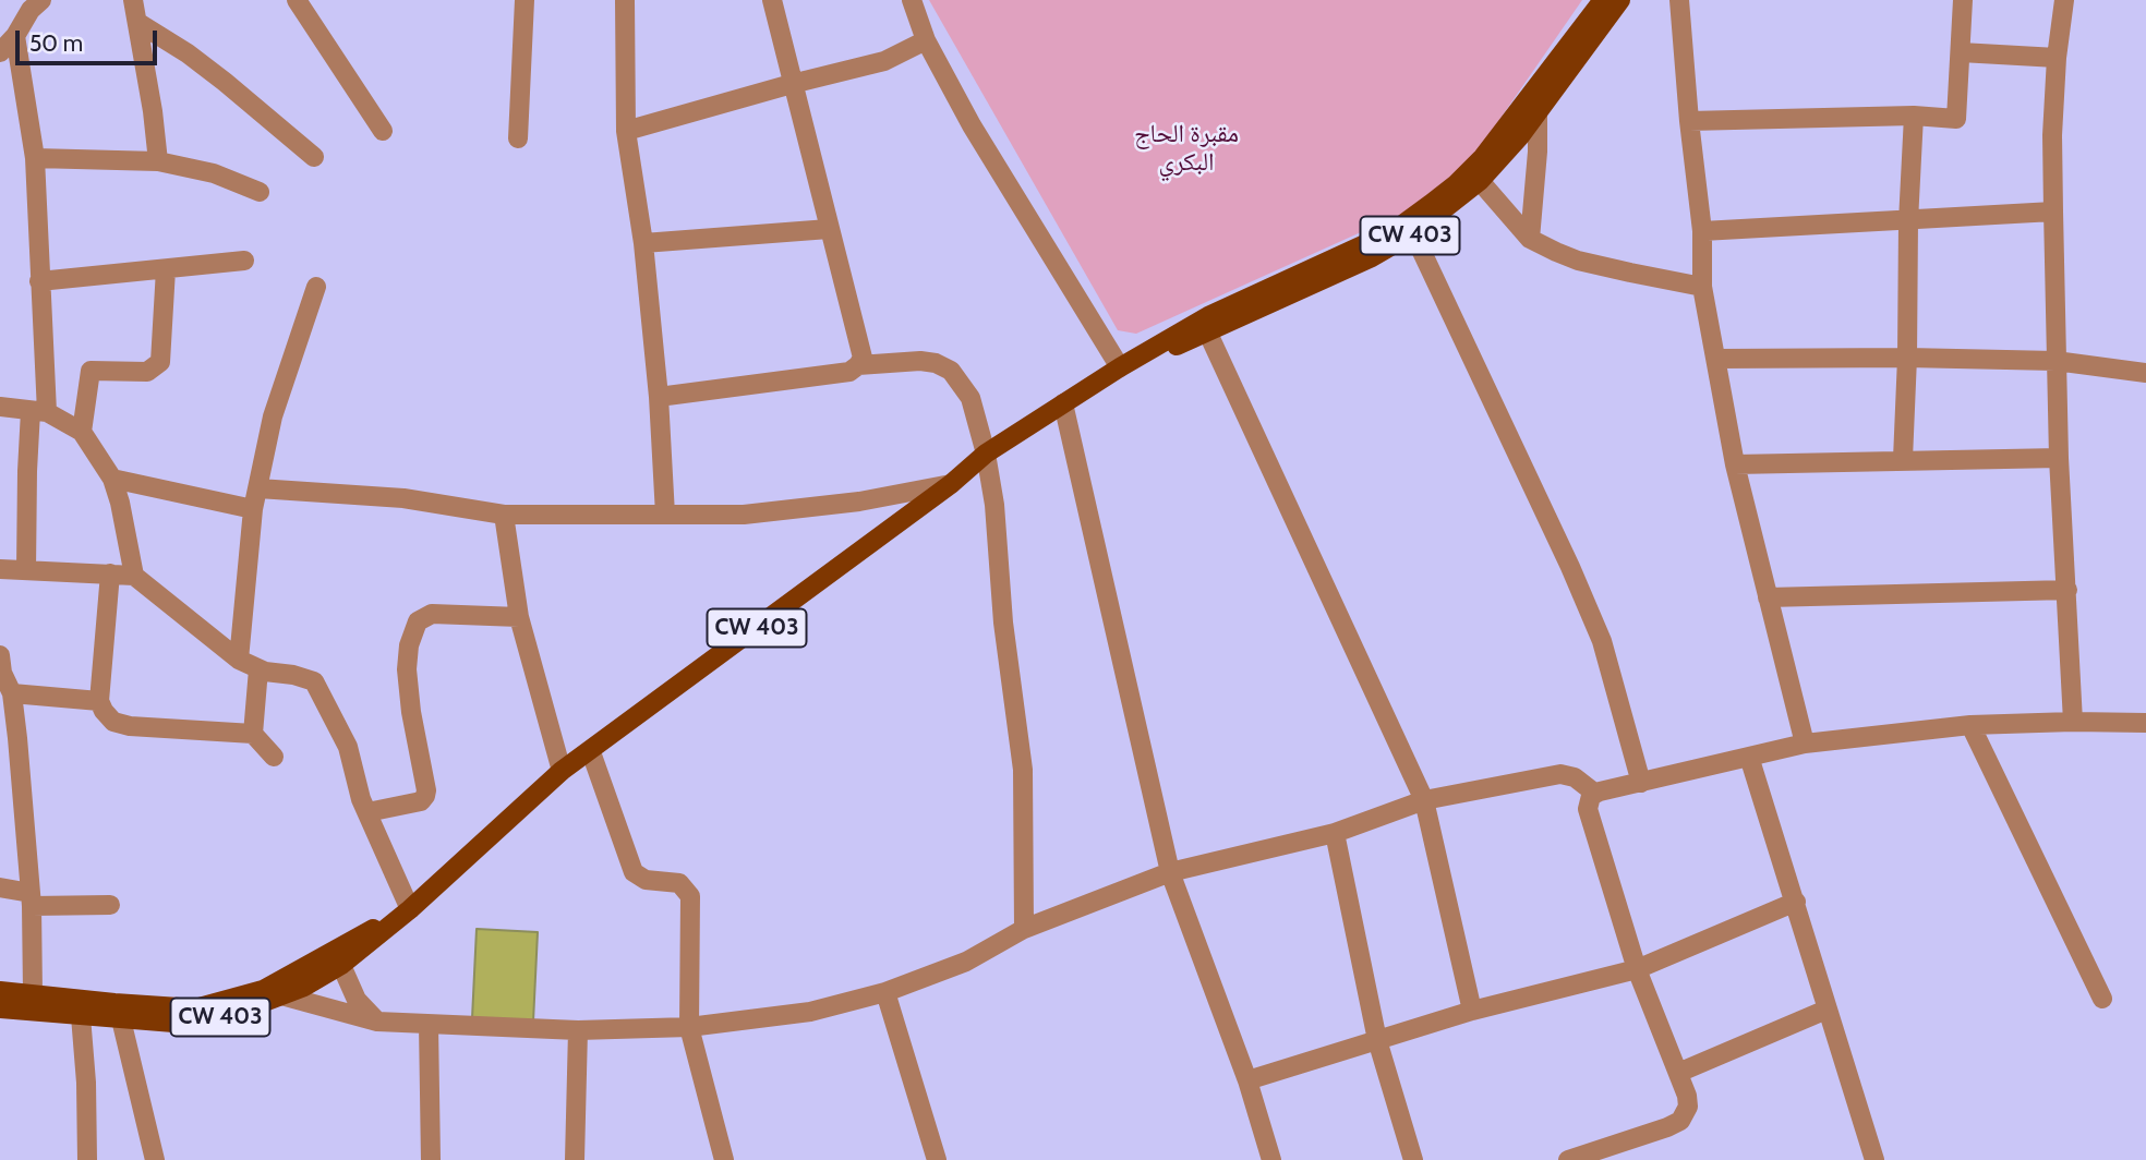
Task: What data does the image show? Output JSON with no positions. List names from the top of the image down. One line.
{"streets":{"main road":["CW 403"]},"parks":["مقبرة الحاج البكري"],"scale_bar":"50 m"}
